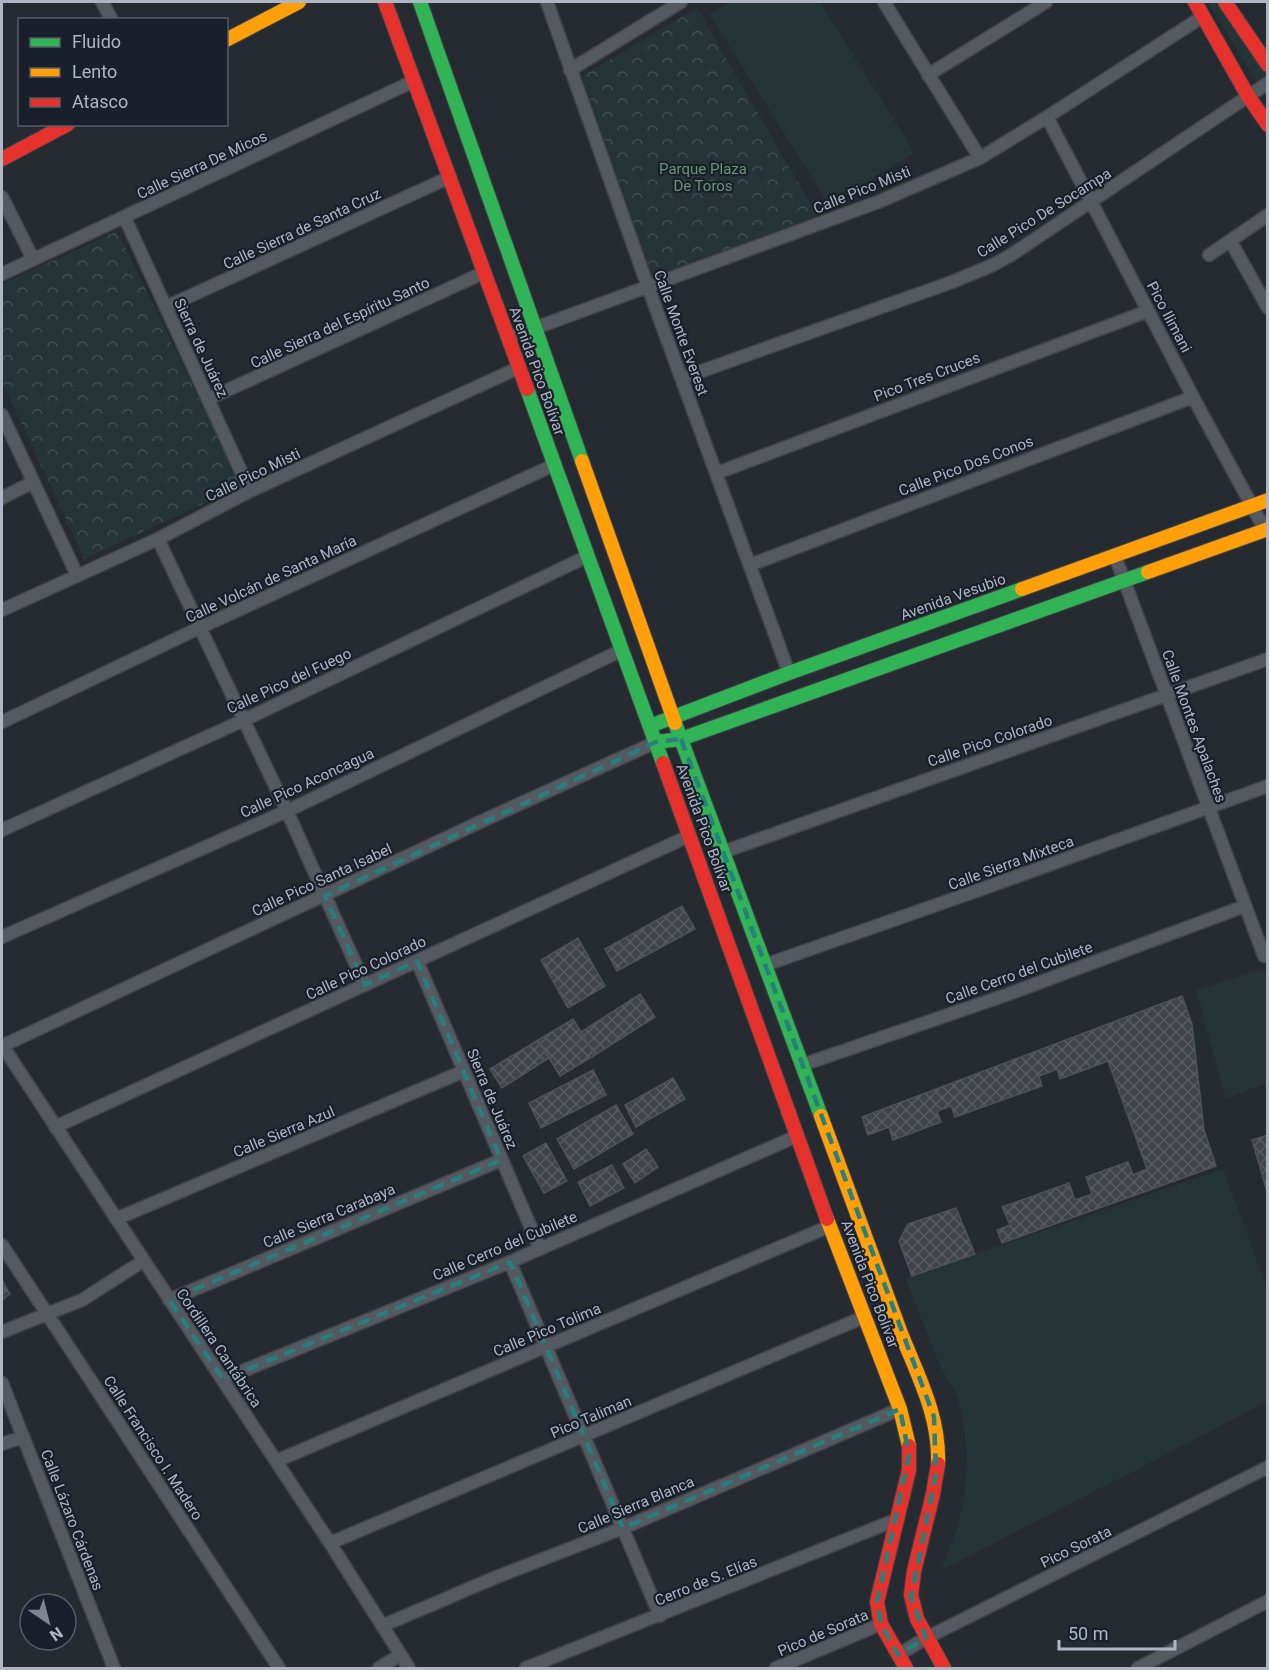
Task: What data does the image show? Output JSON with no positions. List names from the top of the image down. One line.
{"streets":{"street":["Calle Sierra De Micos","Calle Pico Misti","Calle Pico De Socampa","Calle Sierra de Santa Cruz","Pico Ilimani","Calle Sierra del Espíritu Santo","Calle Monte Everest","Sierra de Juárez","Avenida Pico Bolívar","Pico Tres Cruces","Calle Pico Dos Conos","Calle Volcán de Santa María","Avenida Vesubio","Calle Pico del Fuego","Calle Montes Apalaches","Calle Pico Colorado","Calle Pico Aconcagua","Calle Sierra Mixteca","Calle Pico Santa Isabel","Calle Cerro del Cubilete","Calle Sierra Azul","Calle Sierra Carabaya","Calle Pico Tolima","Cordillera Cantábrica","Pico Taliman","Calle Francisco I. Madero","Calle Sierra Blanca","Calle Lázaro Cárdenas","Pico Sorata","Cerro de S. Elías","Pico de Sorata"]},"crossings":[["Calle Sierra De Micos","Sierra de Juárez"],["Calle Sierra De Micos","Avenida Pico Bolívar"],["Calle Pico Misti","Pico Ilimani"],["Calle Pico Misti","Calle Monte Everest"],["Calle Pico Misti","Sierra de Juárez"],["Calle Pico Misti","Avenida Pico Bolívar"],["Calle Pico De Socampa","Pico Ilimani"],["Calle Pico De Socampa","Calle Monte Everest"],["Calle Sierra de Santa Cruz","Sierra de Juárez"],["Calle Sierra de Santa Cruz","Avenida Pico Bolívar"],["Pico Ilimani","Pico Tres Cruces"],["Pico Ilimani","Calle Pico Dos Conos"],["Pico Ilimani","Avenida Vesubio"],["Calle Sierra del Espíritu Santo","Sierra de Juárez"],["Calle Sierra del Espíritu Santo","Avenida Pico Bolívar"],["Calle Monte Everest","Pico Tres Cruces"],["Calle Monte Everest","Calle Pico Dos Conos"],["Calle Monte Everest","Avenida Vesubio"],["Sierra de Juárez","Calle Pico Colorado"],["Sierra de Juárez","Calle Cerro del Cubilete"],["Sierra de Juárez","Calle Sierra Azul"],["Sierra de Juárez","Calle Sierra Carabaya"],["Avenida Pico Bolívar","Calle Volcán de Santa María"],["Avenida Pico Bolívar","Avenida Vesubio"],["Avenida Pico Bolívar","Calle Pico del Fuego"],["Avenida Pico Bolívar","Calle Pico Colorado"],["Avenida Pico Bolívar","Calle Pico Aconcagua"],["Avenida Pico Bolívar","Calle Sierra Mixteca"],["Avenida Pico Bolívar","Calle Pico Santa Isabel"],["Avenida Pico Bolívar","Calle Cerro del Cubilete"],["Avenida Pico Bolívar","Calle Pico Tolima"],["Avenida Pico Bolívar","Pico Taliman"],["Avenida Pico Bolívar","Calle Sierra Blanca"],["Avenida Pico Bolívar","Pico Sorata"],["Avenida Pico Bolívar","Cerro de S. Elías"],["Avenida Pico Bolívar","Pico de Sorata"],["Avenida Vesubio","Calle Montes Apalaches"],["Calle Montes Apalaches","Calle Pico Colorado"],["Calle Montes Apalaches","Calle Sierra Mixteca"],["Calle Montes Apalaches","Calle Cerro del Cubilete"],["Calle Pico Colorado","Cordillera Cantábrica"],["Calle Pico Santa Isabel","Cordillera Cantábrica"],["Calle Cerro del Cubilete","Cordillera Cantábrica"],["Calle Sierra Azul","Cordillera Cantábrica"],["Calle Sierra Carabaya","Cordillera Cantábrica"],["Calle Pico Tolima","Cordillera Cantábrica"],["Cordillera Cantábrica","Pico Taliman"],["Cordillera Cantábrica","Calle Sierra Blanca"]],"parks":["Parque Plaza De Toros"],"legend":["Fluido","Lento","Atasco"],"scale_bar":"50 m","north":"bottom right"}
